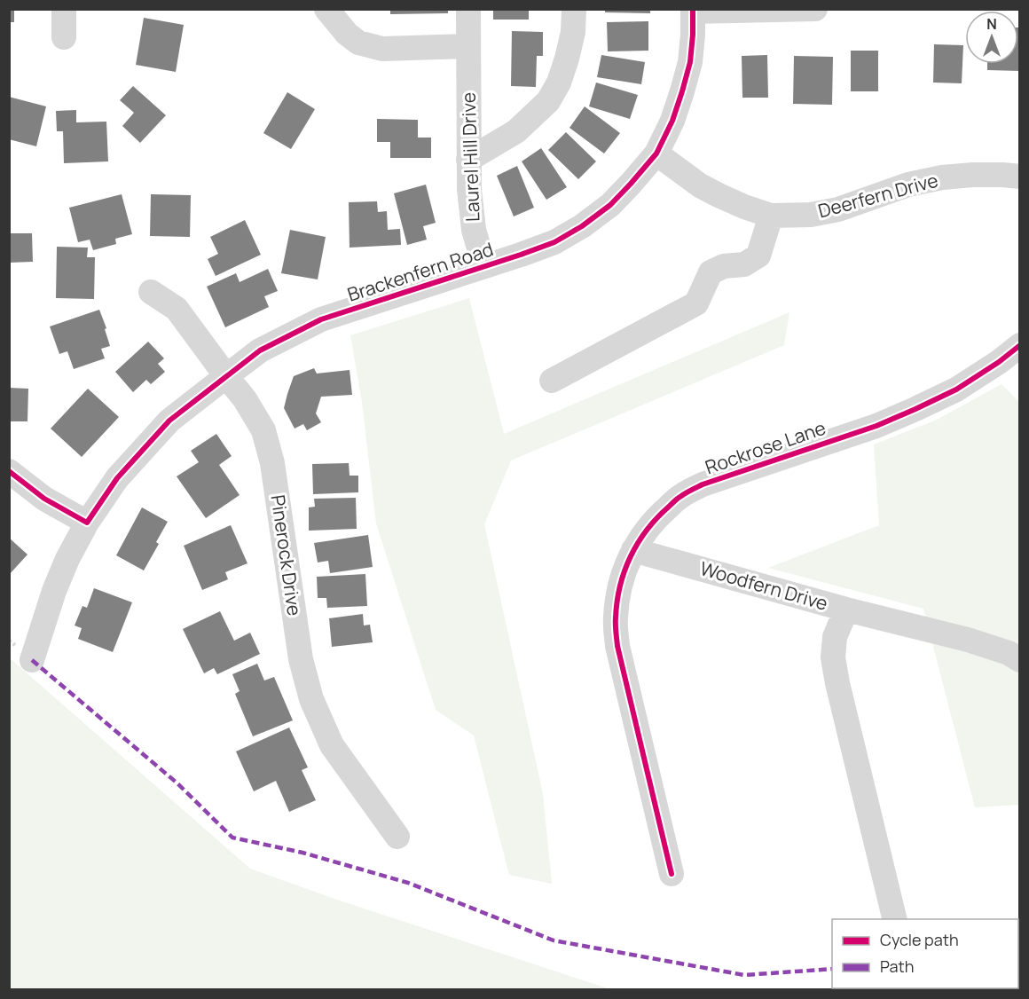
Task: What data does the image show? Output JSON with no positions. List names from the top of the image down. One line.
{"streets":{"street":["Laurel Hill Drive","Deerfern Drive","Brackenfern Road","Rockrose Lane","Pinerock Drive","Woodfern Drive"]},"crossings":[["Laurel Hill Drive","Brackenfern Road"],["Deerfern Drive","Brackenfern Road"],["Brackenfern Road","Pinerock Drive"],["Rockrose Lane","Woodfern Drive"]],"legend":["Cycle path","Path"],"north":"top"}
